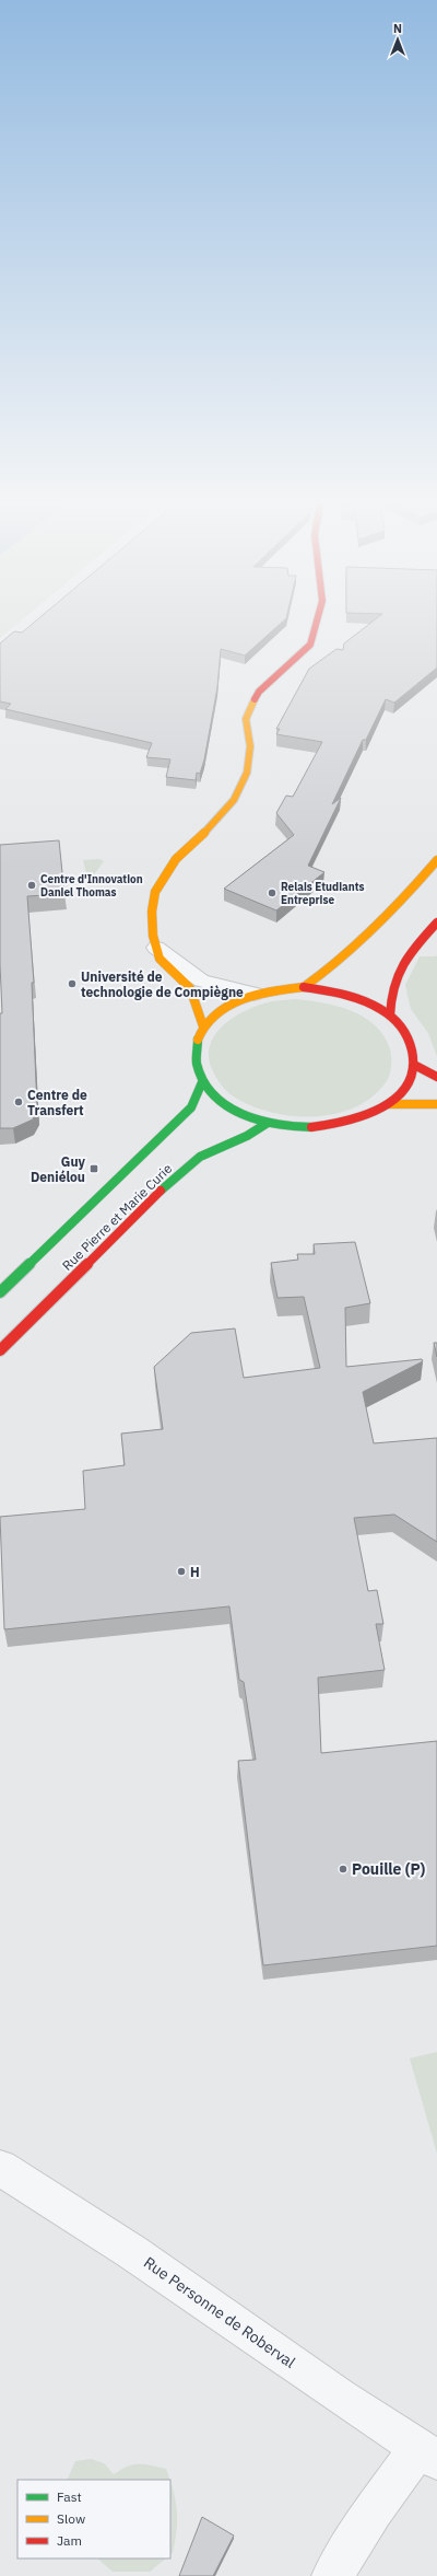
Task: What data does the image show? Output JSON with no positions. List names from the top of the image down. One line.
{"streets":{"main road":["Rue Pierre et Marie Curie"],"street":["Rue Personne de Roberval"]},"places":{"other":["Centre d'Innovation Daniel Thomas","Relais Etudiants Entreprise","Université de technologie de Compiègne","Centre de Transfert","H","Pouille (P)"],"transit":["Guy Deniélou"]},"legend":["Fast","Slow","Jam"],"north":"top"}
